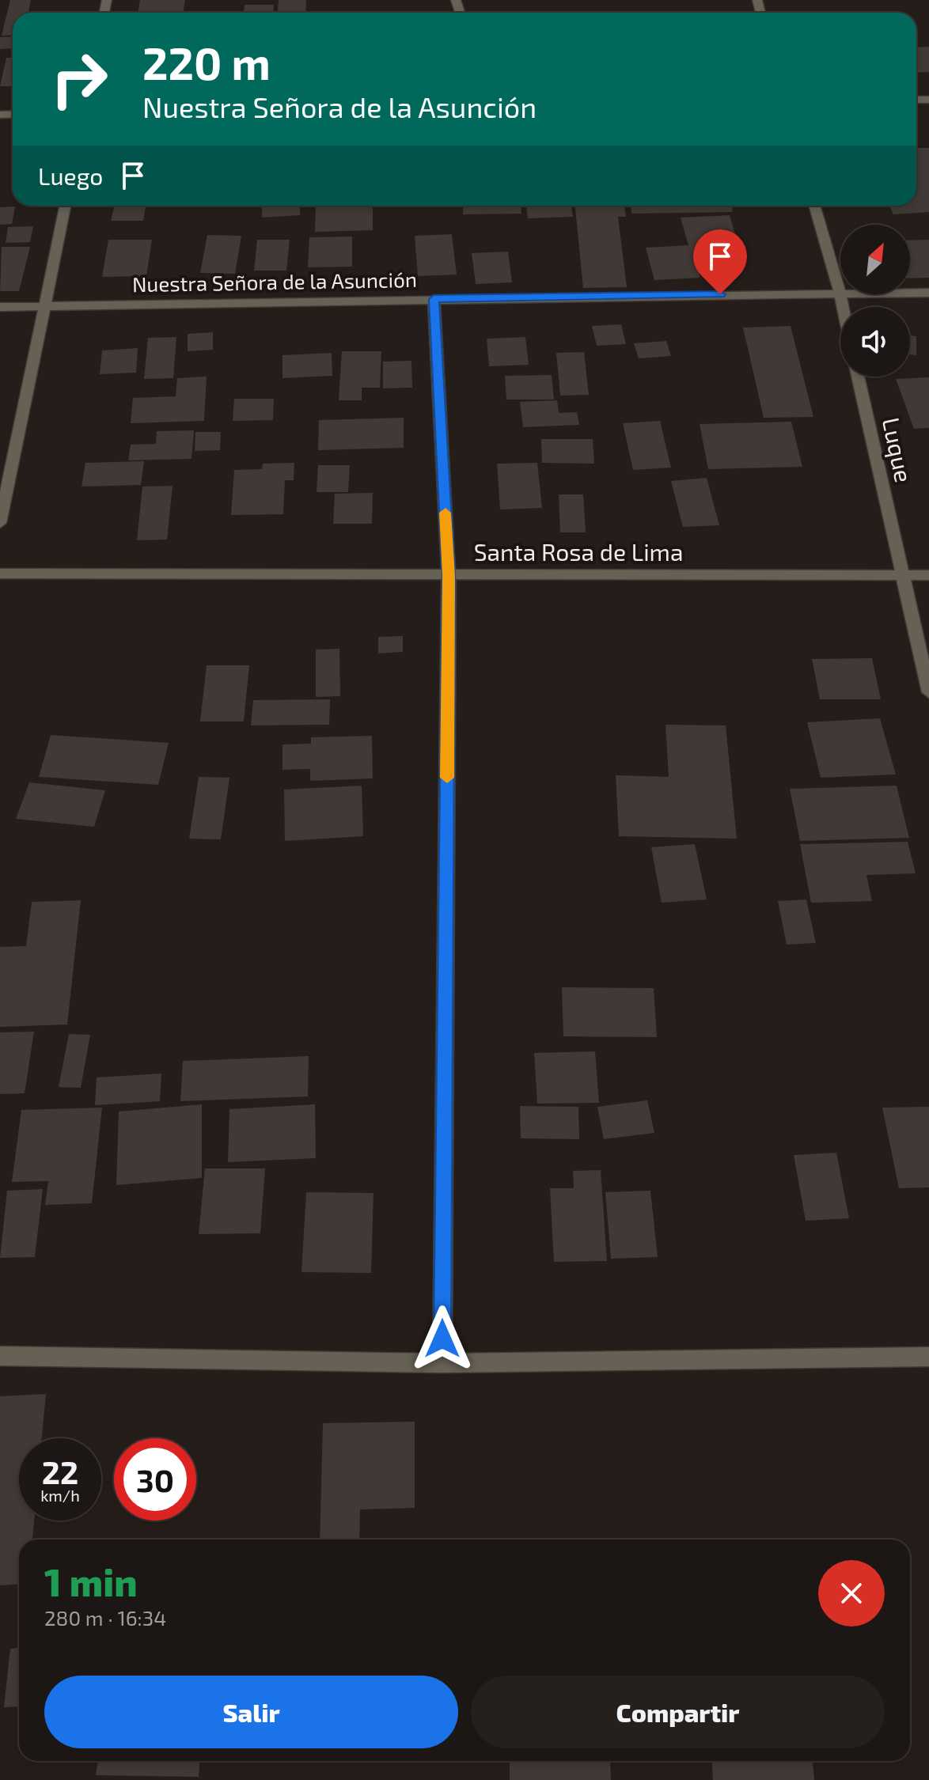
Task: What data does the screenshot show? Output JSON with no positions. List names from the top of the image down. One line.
{"streets":{"street":["Nuestra Señora de la Asunción","Luque","Santa Rosa de Lima"]},"crossings":[["Luque","Santa Rosa de Lima"]],"north":"top right","page":{"turn":["220 m","Nuestra Señora de la Asunción"],"then":"Luego","speed":"22 km/h","limit":"30","heading":["1 min","280 m · 16:34"],"buttons":["Salir","Compartir"]}}
